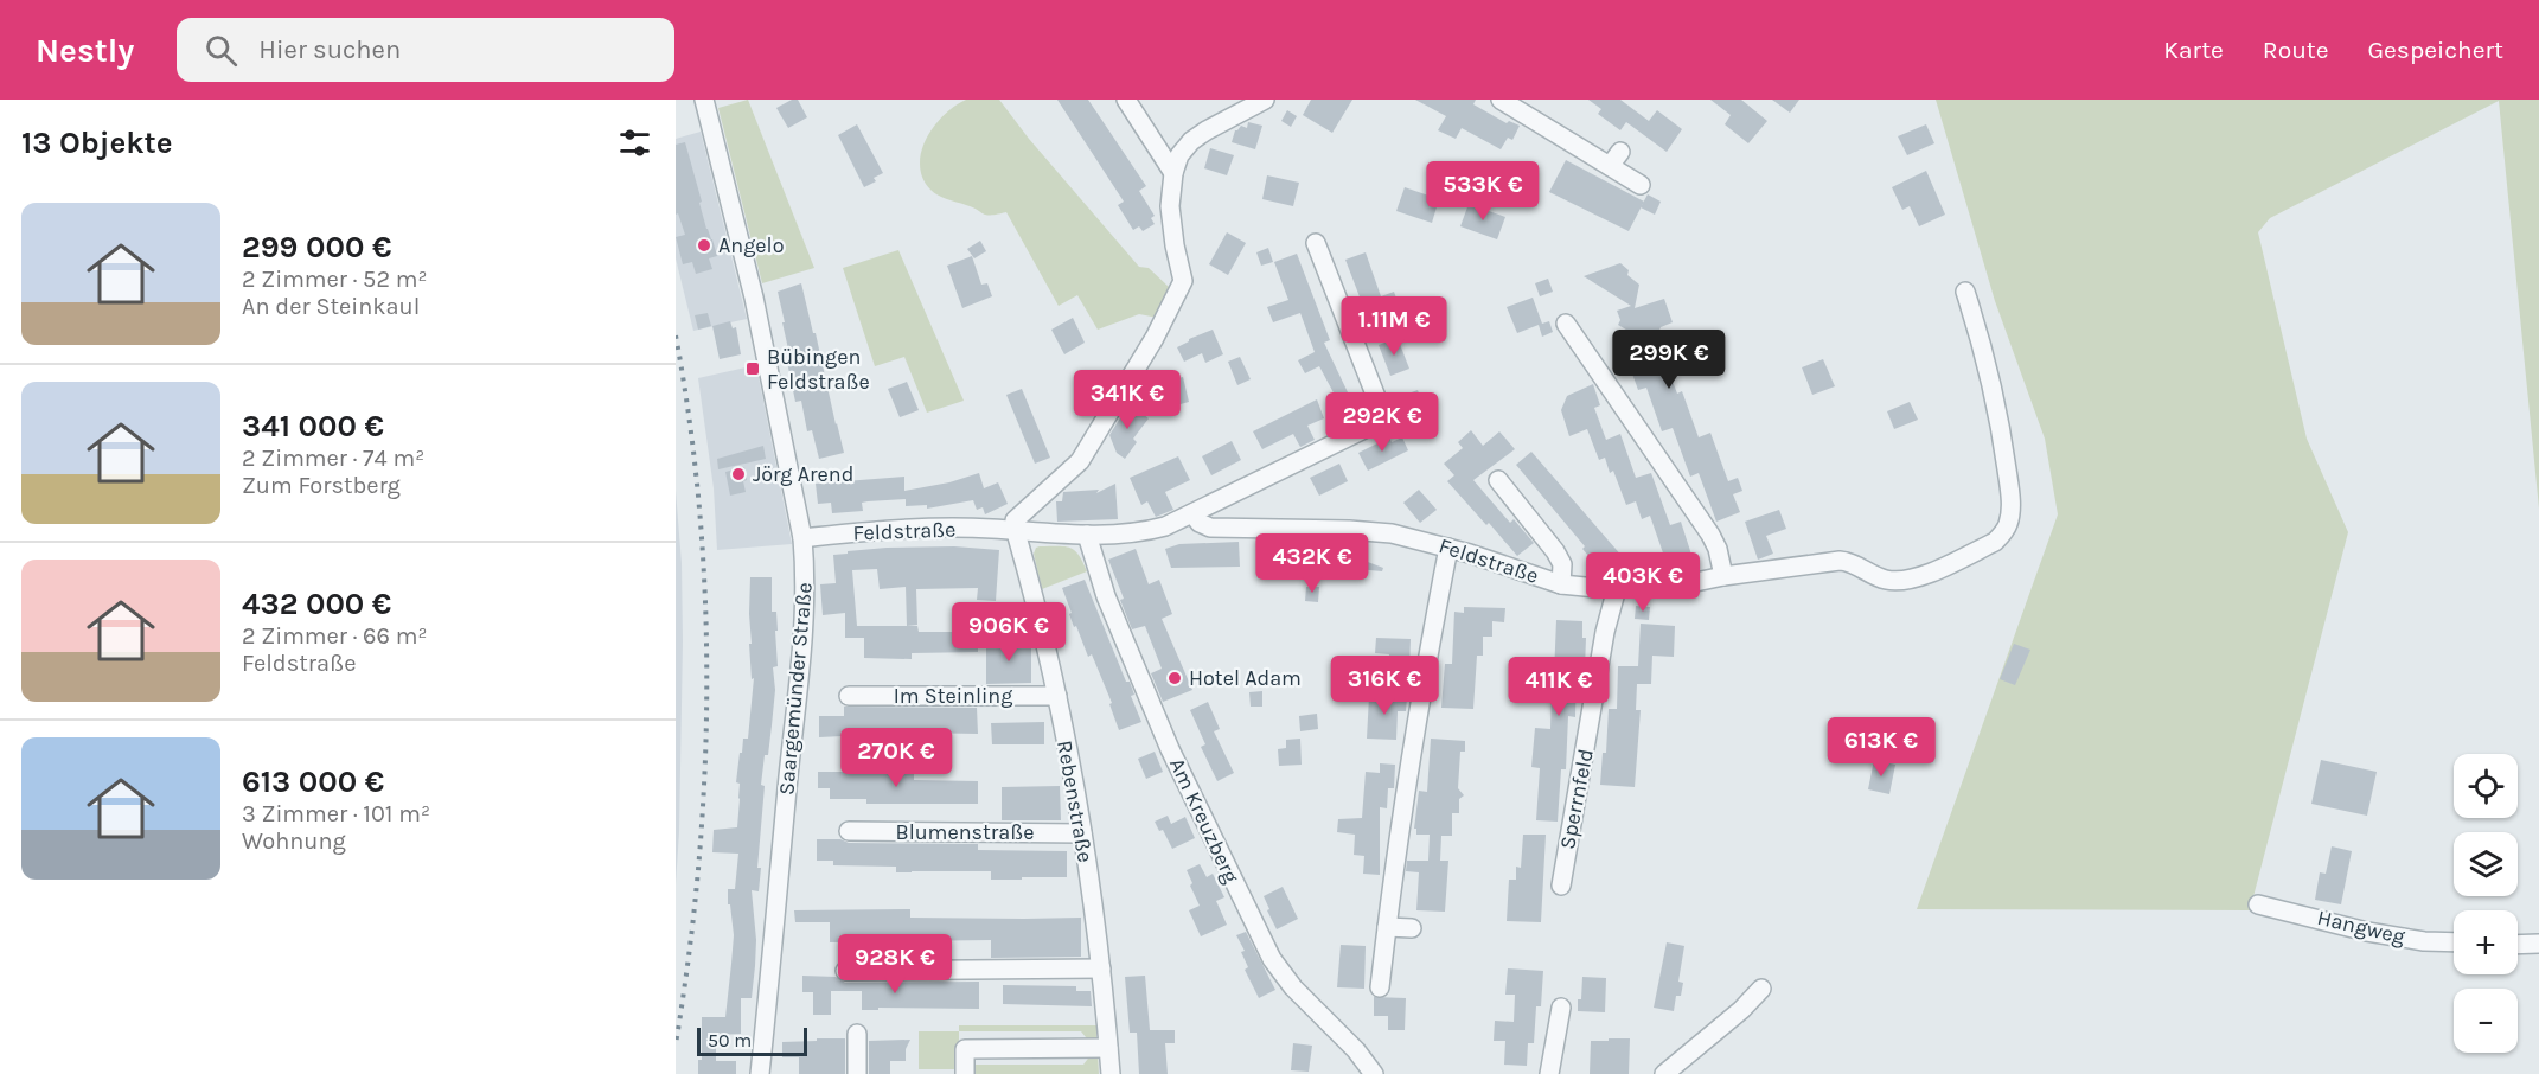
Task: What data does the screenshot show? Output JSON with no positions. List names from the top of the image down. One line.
{"streets":{"street":["Feldstraße","Saargemünder Straße","Im Steinling","Sperrnfeld","Rebenstraße","Am Kreuzberg","Blumenstraße","Hangweg"]},"crossings":[["Feldstraße","Saargemünder Straße"],["Feldstraße","Sperrnfeld"],["Feldstraße","Rebenstraße"],["Feldstraße","Am Kreuzberg"],["Im Steinling","Rebenstraße"],["Rebenstraße","Blumenstraße"]],"places":{"other":["Angelo","Jörg Arend","Hotel Adam"],"transit":["Bübingen Feldstraße"]},"scale_bar":"50 m","page":{"header":"Nestly","search":"Hier suchen","nav":["Karte","Route","Gespeichert"],"heading":"13 Objekte","price":["533K €","1.11M €","299K €","341K €","292K €","432K €","403K €","906K €","316K €","411K €","613K €","270K €","928K €"],"list":[{"name":"299 000 €","note":"2 Zimmer · 52 m² · An der Steinkaul"},{"name":"341 000 €","note":"2 Zimmer · 74 m² · Zum Forstberg"},{"name":"432 000 €","note":"2 Zimmer · 66 m² · Feldstraße"},{"name":"613 000 €","note":"3 Zimmer · 101 m² · Wohnung"}],"map_buttons":["+","−"],"scale":"50 m"}}
